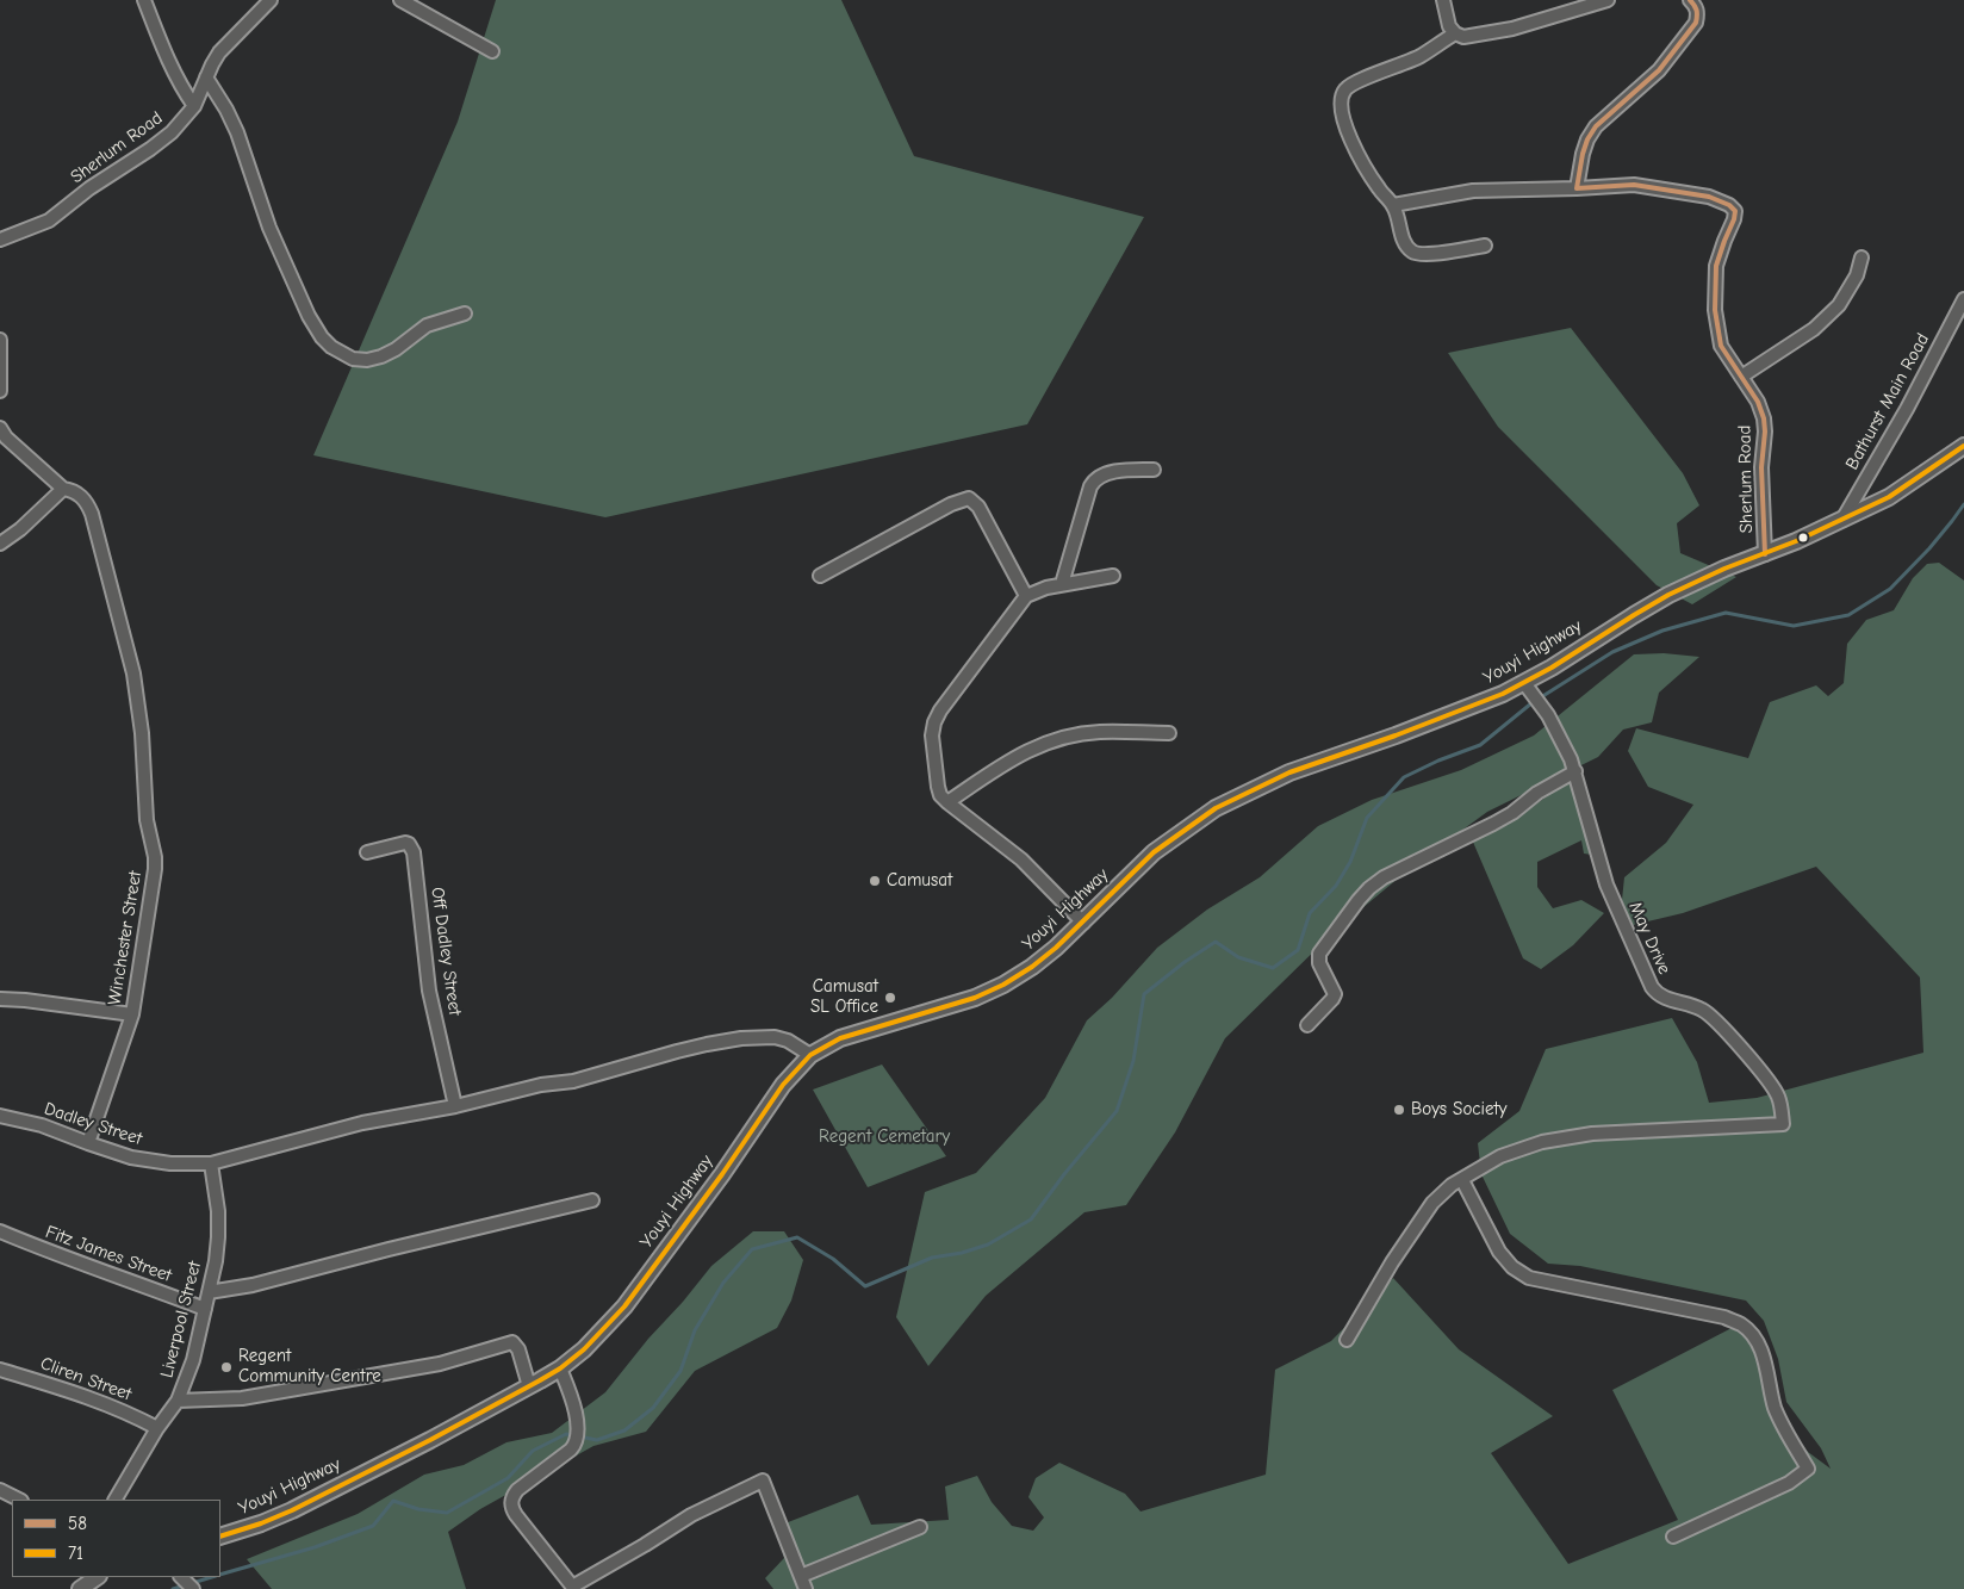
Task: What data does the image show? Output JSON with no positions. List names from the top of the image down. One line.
{"streets":{"main road":["Youyi Highway"],"street":["Sherlum Road","Bathurst Main Road","Winchester Street","May Drive","Off Dadley Street","Dadley Street","Fitz James Street","Liverpool Street","Cliren Street"]},"crossings":[["Sherlum Road","Youyi Highway"],["Bathurst Main Road","Youyi Highway"],["Youyi Highway","May Drive"],["Youyi Highway","Dadley Street"],["Winchester Street","Dadley Street"],["Off Dadley Street","Dadley Street"],["Dadley Street","Liverpool Street"],["Fitz James Street","Liverpool Street"],["Liverpool Street","Cliren Street"]],"parks":["Regent Cemetary"],"places":["Camusat","Camusat SL Office","Boys Society","Regent Community Centre"],"lines":["transit line 58","transit line 71"],"legend":["58","71"]}
